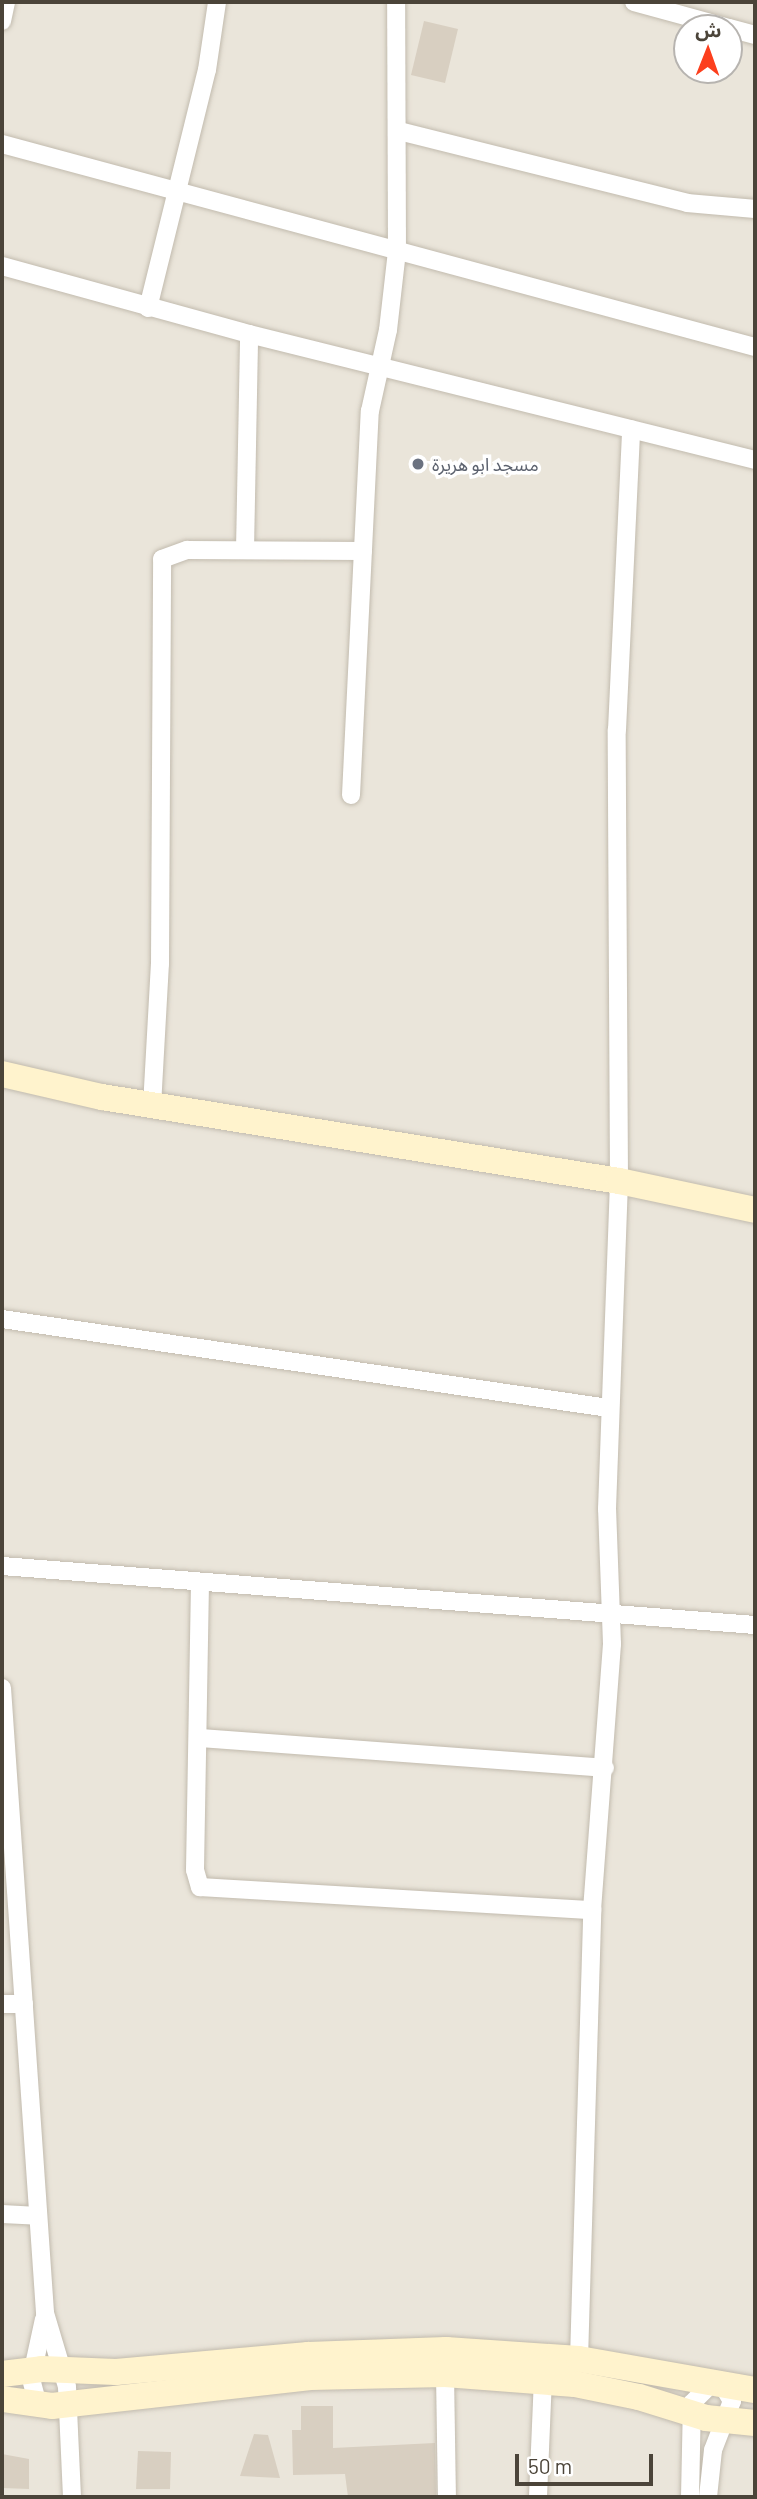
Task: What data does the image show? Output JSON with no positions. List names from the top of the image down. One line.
{"places":["مسجد ابو هريرة"],"scale_bar":"50 m","north":"top"}
